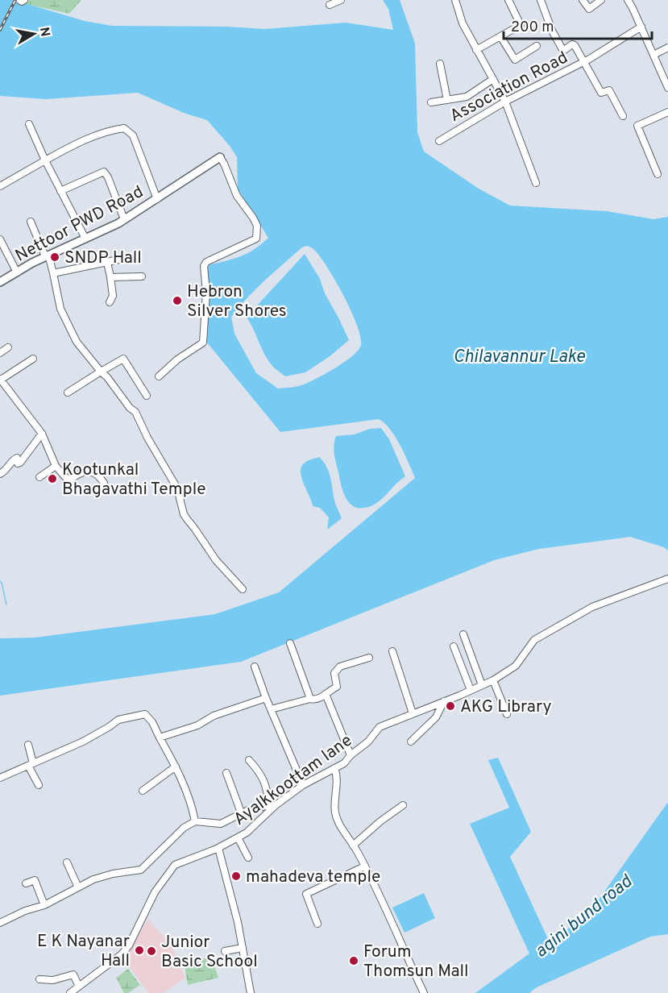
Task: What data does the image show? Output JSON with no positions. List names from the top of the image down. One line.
{"streets":{"street":["Association Road","Nettoor PWD Road","Ayalkkoottam lane"]},"water":["Chilavannur Lake","agini bund road"],"places":["SNDP Hall","Hebron Silver Shores","Kootunkal Bhagavathi Temple","AKG Library","mahadeva temple","E K Nayanar Hall","Junior Basic School","Forum Thomsun Mall"],"scale_bar":"200 m","north":"right"}
